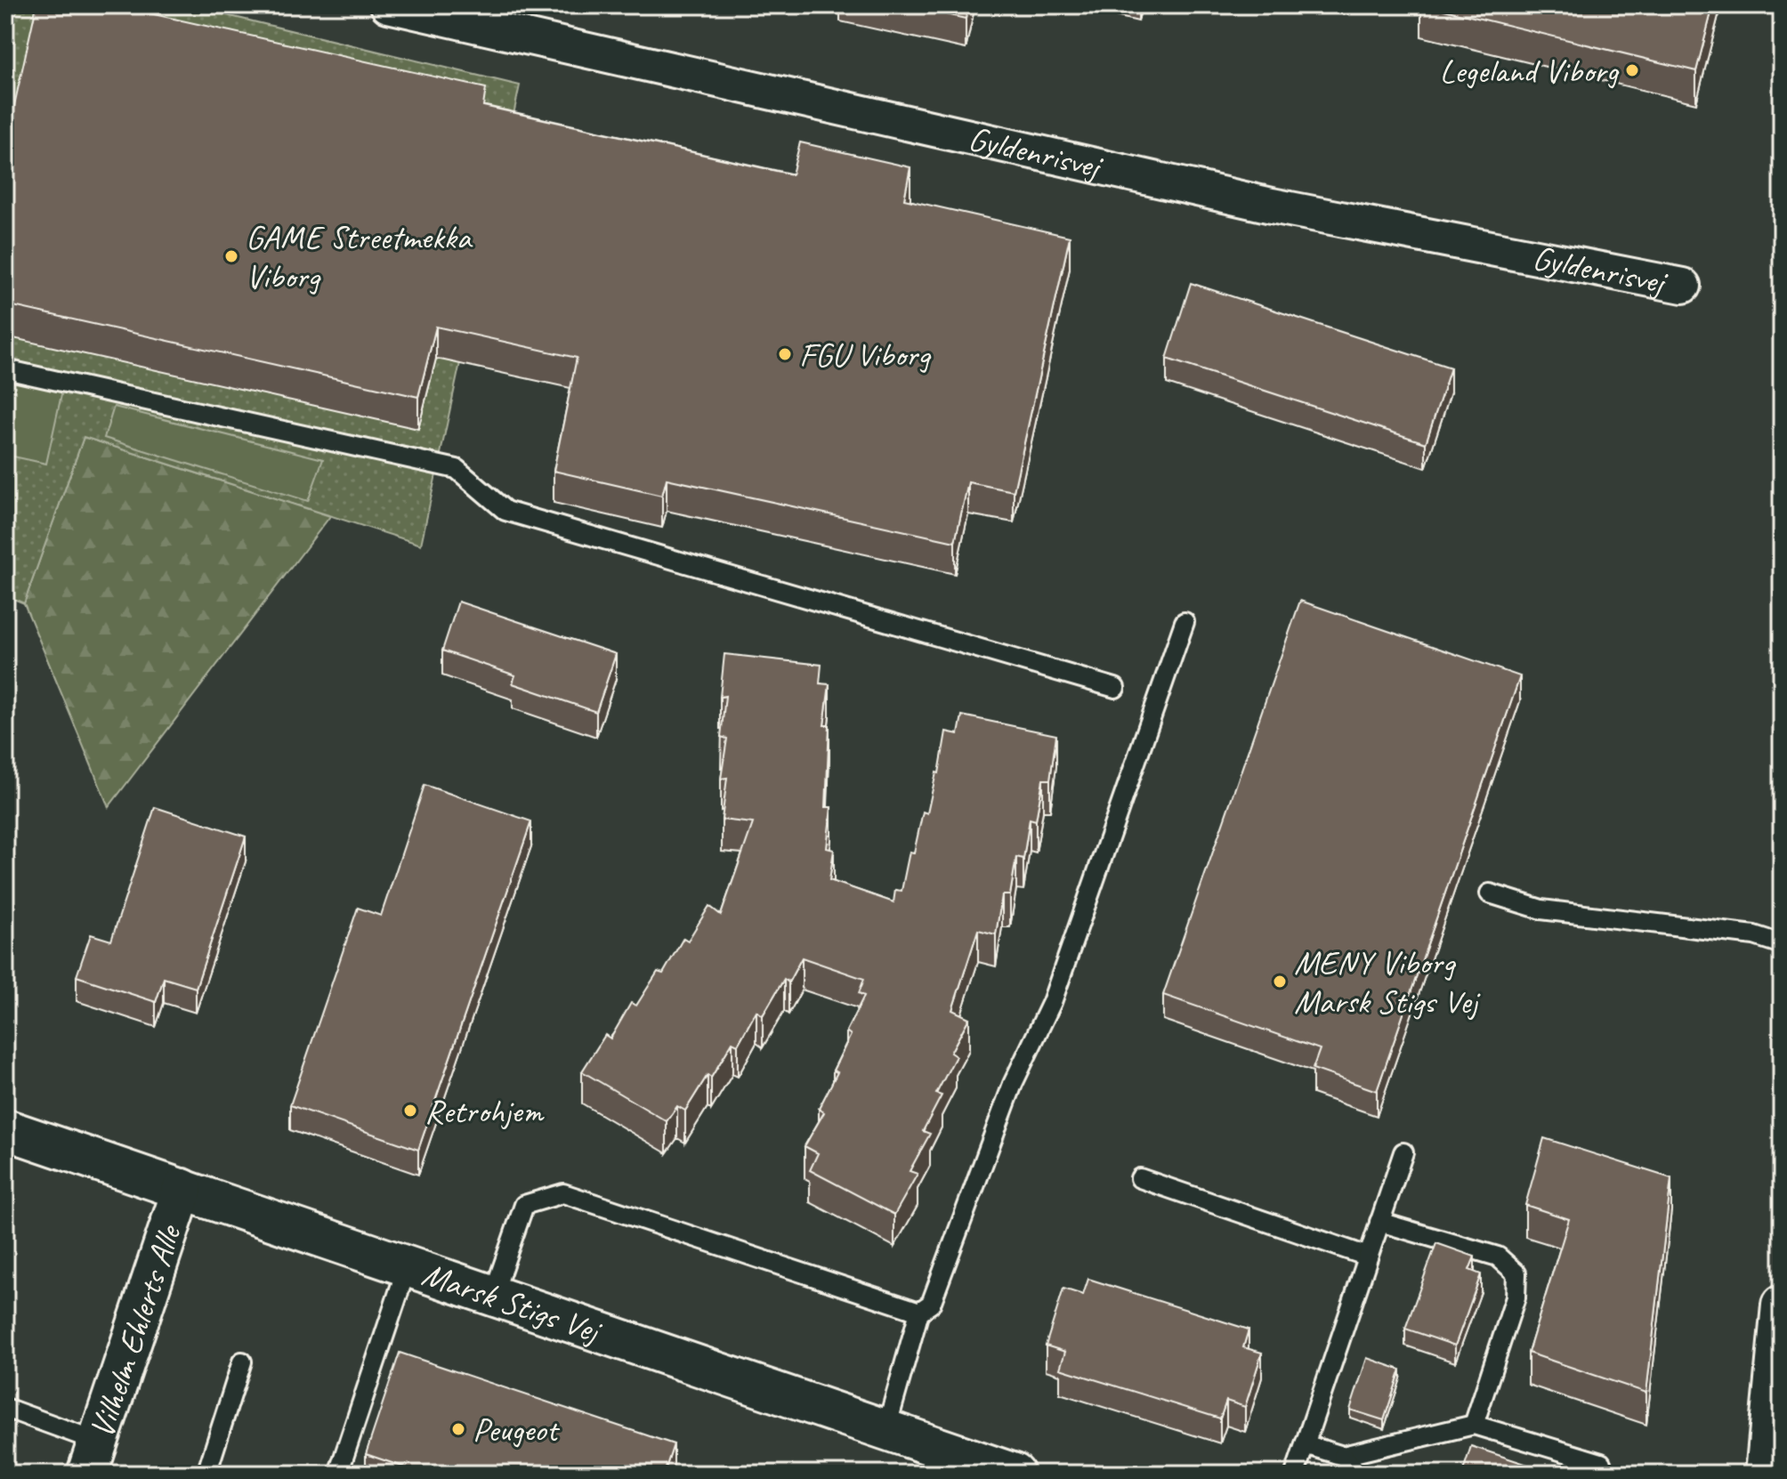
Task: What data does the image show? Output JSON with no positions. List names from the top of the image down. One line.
{"streets":{"street":["Gyldenrisvej","Marsk Stigs Vej","Vilhelm Ehlerts Alle"]},"crossings":[["Marsk Stigs Vej","Vilhelm Ehlerts Alle"]],"places":["Legeland Viborg","GAME Streetmekka Viborg","FGU Viborg","MENY Viborg Marsk Stigs Vej","Retrohjem","Peugeot"]}
